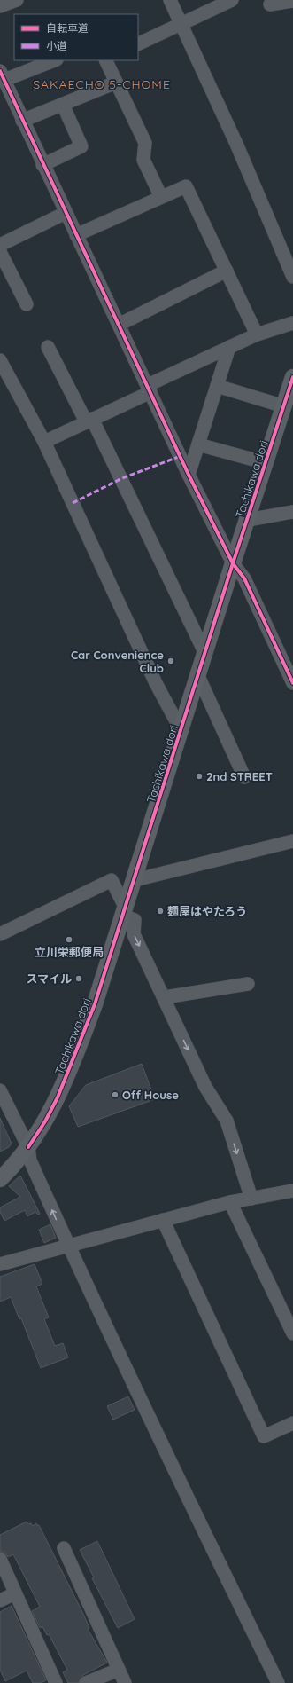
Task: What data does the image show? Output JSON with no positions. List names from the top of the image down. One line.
{"streets":{"main road":["Tachikawa dori"]},"districts":["SAKAECHO 5-CHOME"],"places":["Car Convenience Club","2nd STREET","麺屋はやたろう","立川栄郵便局","スマイル","Off House"],"legend":["自転車道","小道"]}
